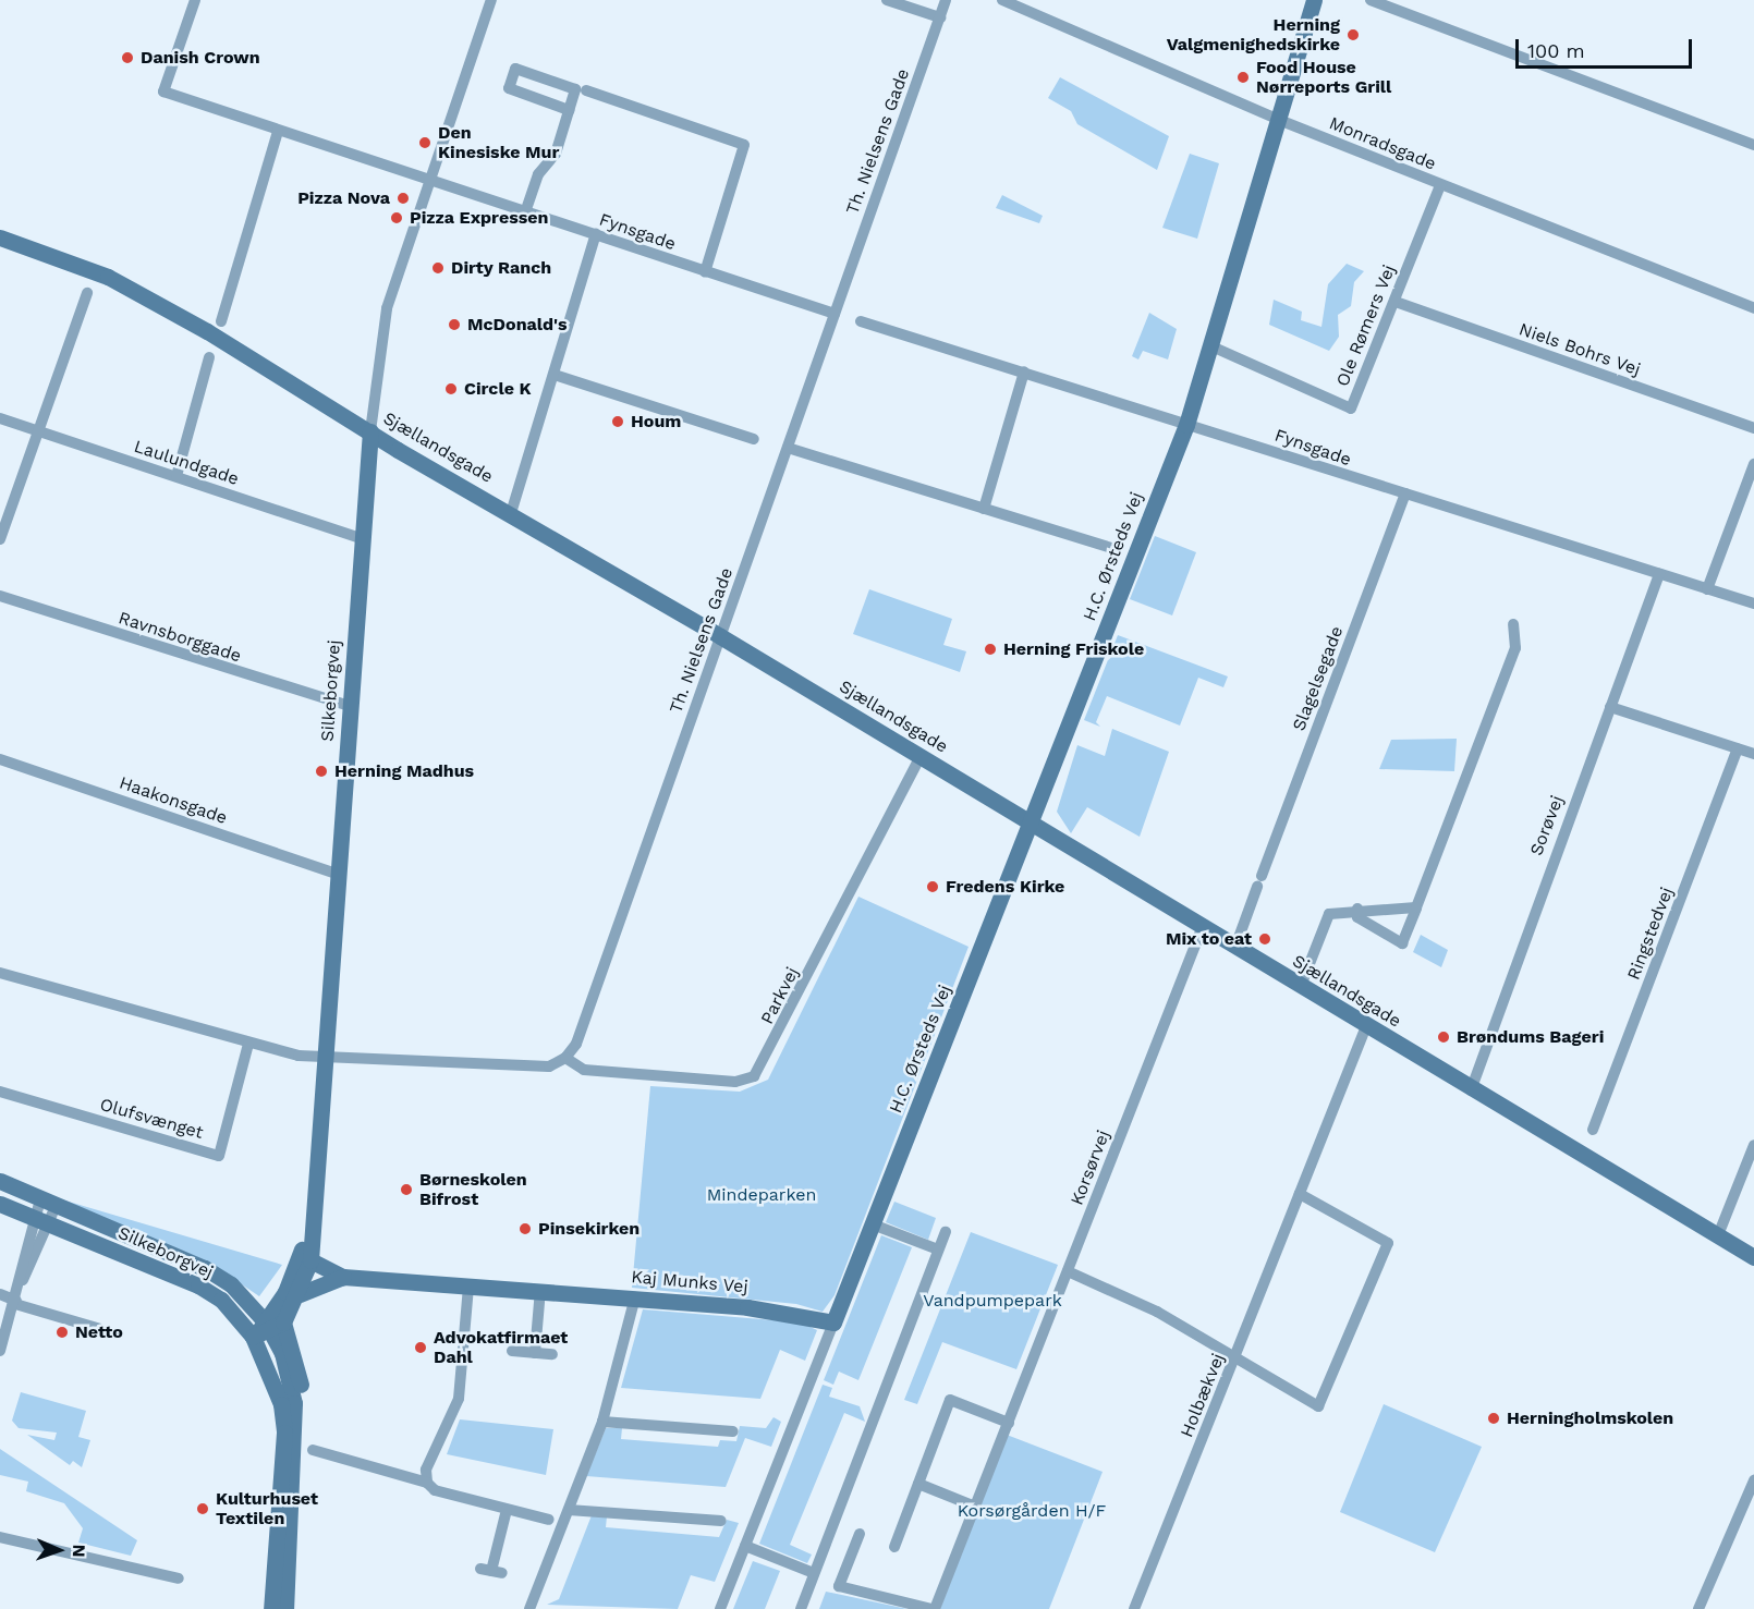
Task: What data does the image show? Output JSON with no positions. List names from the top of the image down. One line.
{"streets":{"street":["Th. Nielsens Gade","Monradsgade","Fynsgade","Ole Rømers Vej","Niels Bohrs Vej","Sjællandsgade","Laulundgade","H.C. Ørsteds Vej","Ravnsborggade","Slagelsegade","Silkeborgvej","Haakonsgade","Sorøvej","Ringstedvej","Parkvej","Olufsvænget","Korsørvej","Kaj Munks Vej","Holbækvej"]},"crossings":[["Th. Nielsens Gade","Fynsgade"],["Th. Nielsens Gade","Sjællandsgade"],["Th. Nielsens Gade","Parkvej"],["Monradsgade","Ole Rømers Vej"],["Monradsgade","H.C. Ørsteds Vej"],["Fynsgade","H.C. Ørsteds Vej"],["Fynsgade","Slagelsegade"],["Fynsgade","Silkeborgvej"],["Fynsgade","Sorøvej"],["Ole Rømers Vej","Niels Bohrs Vej"],["Ole Rømers Vej","H.C. Ørsteds Vej"],["Sjællandsgade","H.C. Ørsteds Vej"],["Sjællandsgade","Slagelsegade"],["Sjællandsgade","Silkeborgvej"],["Sjællandsgade","Sorøvej"],["Sjællandsgade","Parkvej"],["Sjællandsgade","Korsørvej"],["Sjællandsgade","Holbækvej"],["Laulundgade","Silkeborgvej"],["H.C. Ørsteds Vej","Kaj Munks Vej"],["Ravnsborggade","Silkeborgvej"],["Silkeborgvej","Haakonsgade"],["Silkeborgvej","Kaj Munks Vej"]],"parks":["Mindeparken","Vandpumpepark","Korsørgården H/F"],"places":["Herning Valgmenighedskirke","Danish Crown","Food House Nørreports Grill","Den Kinesiske Mur","Pizza Nova","Pizza Expressen","Dirty Ranch","McDonald's","Circle K","Houm","Herning Friskole","Herning Madhus","Fredens Kirke","Mix to eat","Brøndums Bageri","Børneskolen Bifrost","Pinsekirken","Netto","Advokatfirmaet Dahl","Herningholmskolen","Kulturhuset Textilen"],"scale_bar":"100 m","north":"right"}
